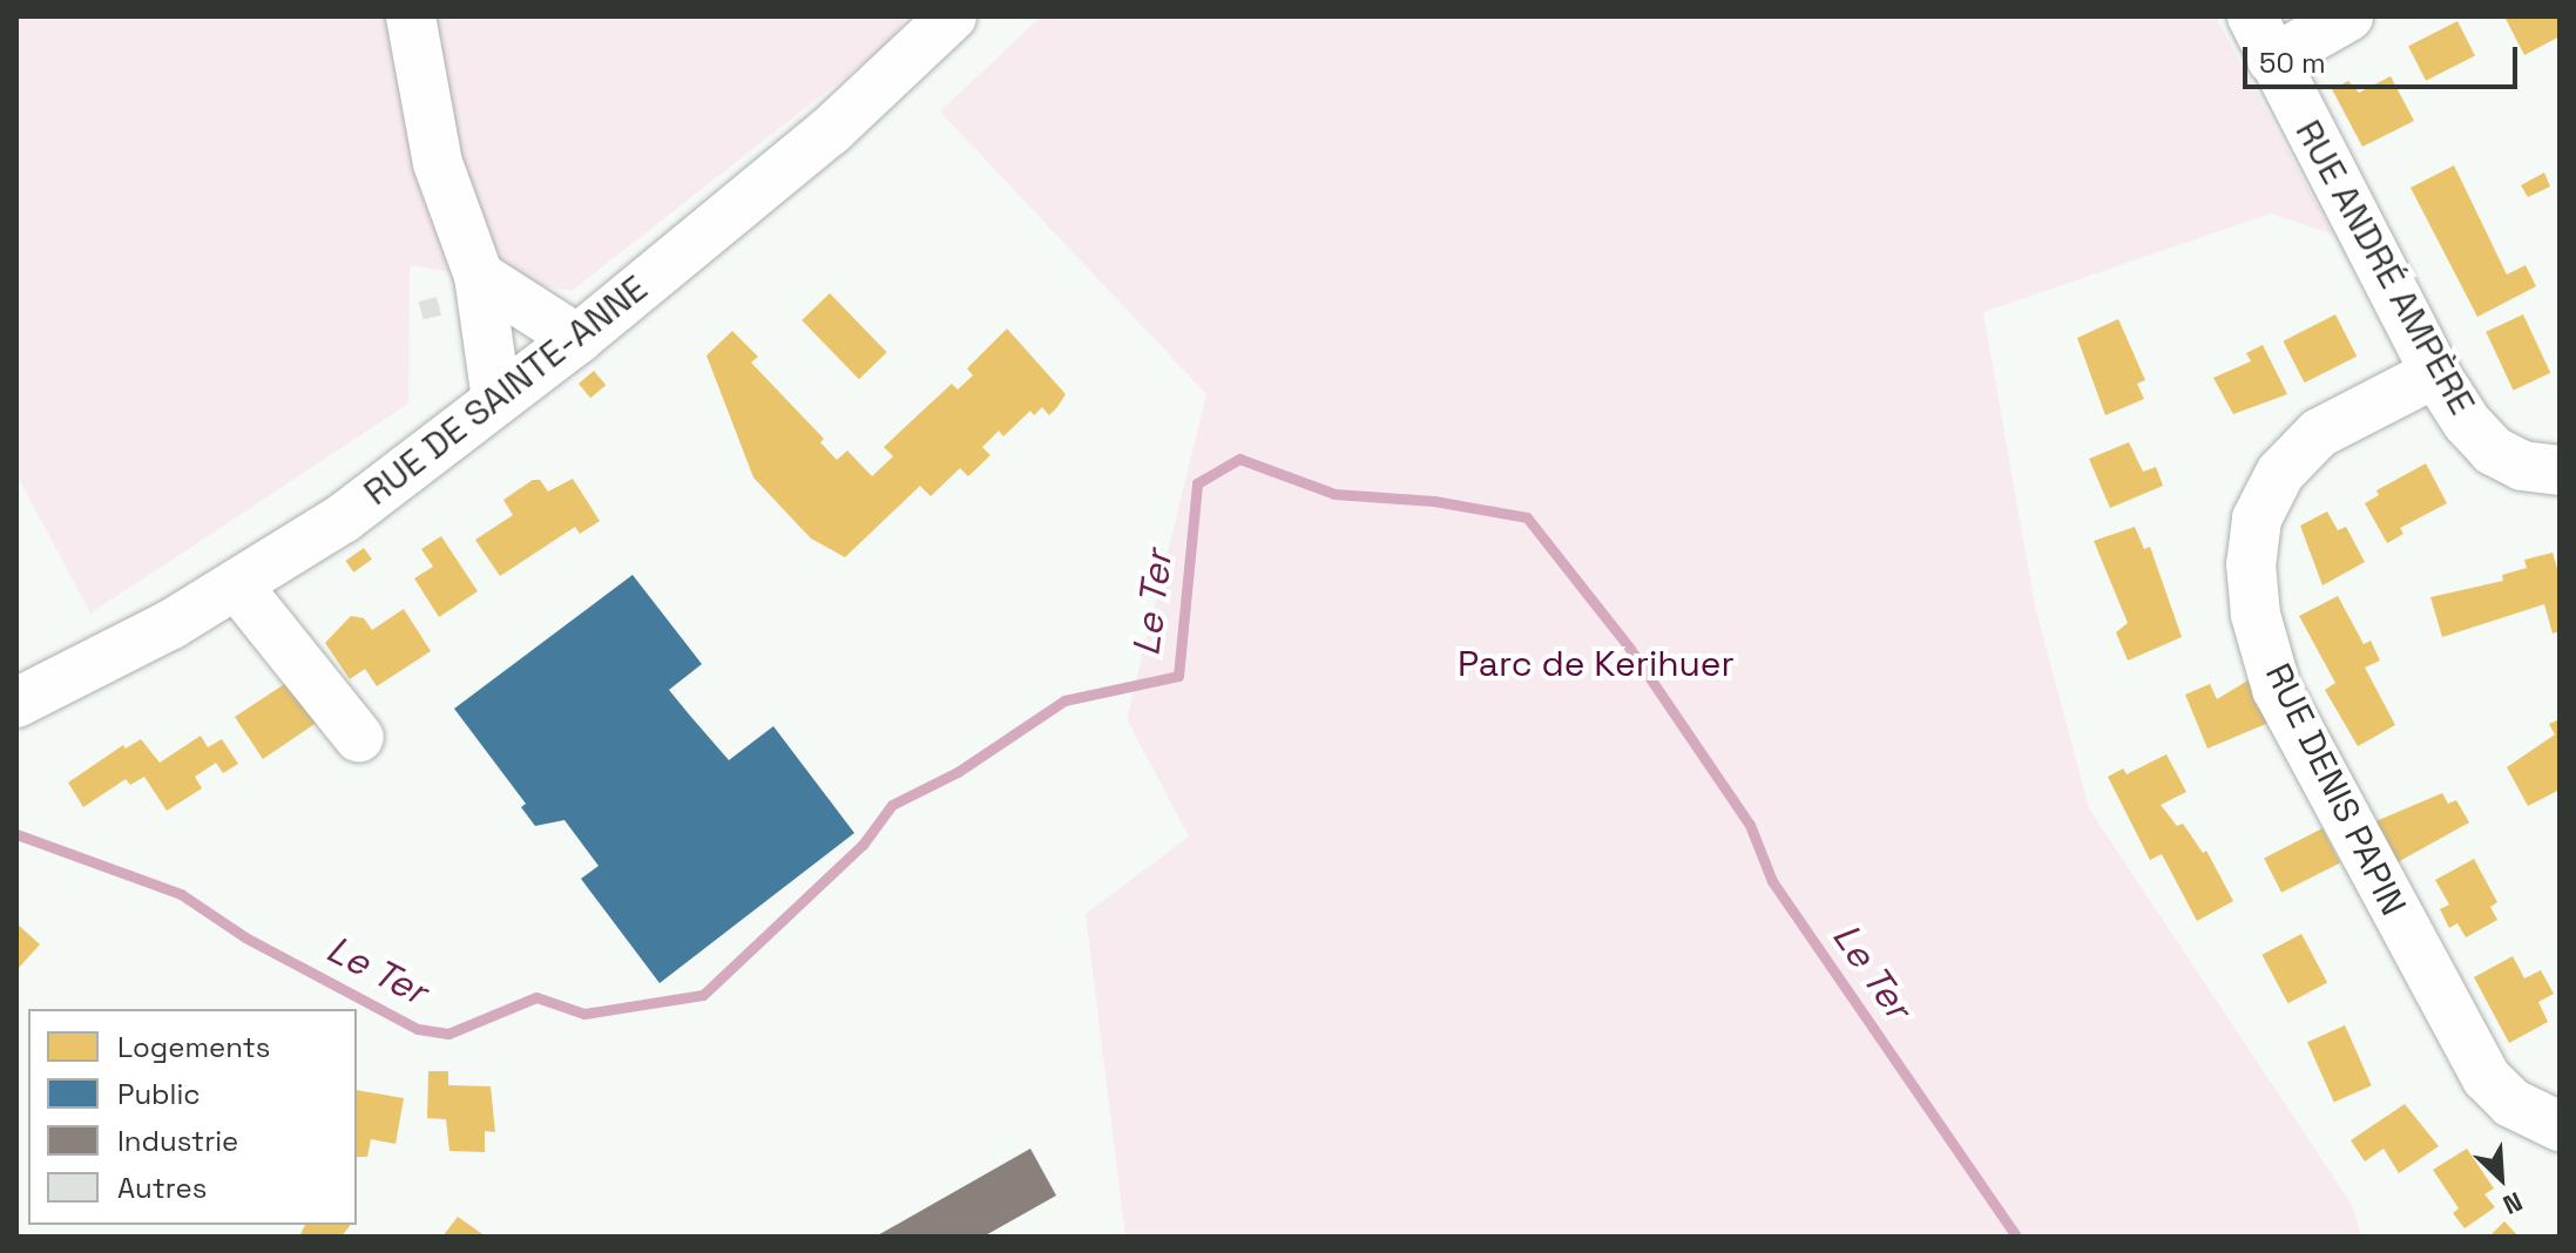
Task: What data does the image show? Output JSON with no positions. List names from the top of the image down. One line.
{"streets":{"street":["RUE ANDRÉ AMPÈRE","RUE DE SAINTE-ANNE","RUE DENIS PAPIN"]},"crossings":[["RUE ANDRÉ AMPÈRE","RUE DENIS PAPIN"]],"water":["Le Ter"],"parks":["Parc de Kerihuer"],"legend":["Logements","Public","Industrie","Autres"],"scale_bar":"50 m","north":"bottom right"}
